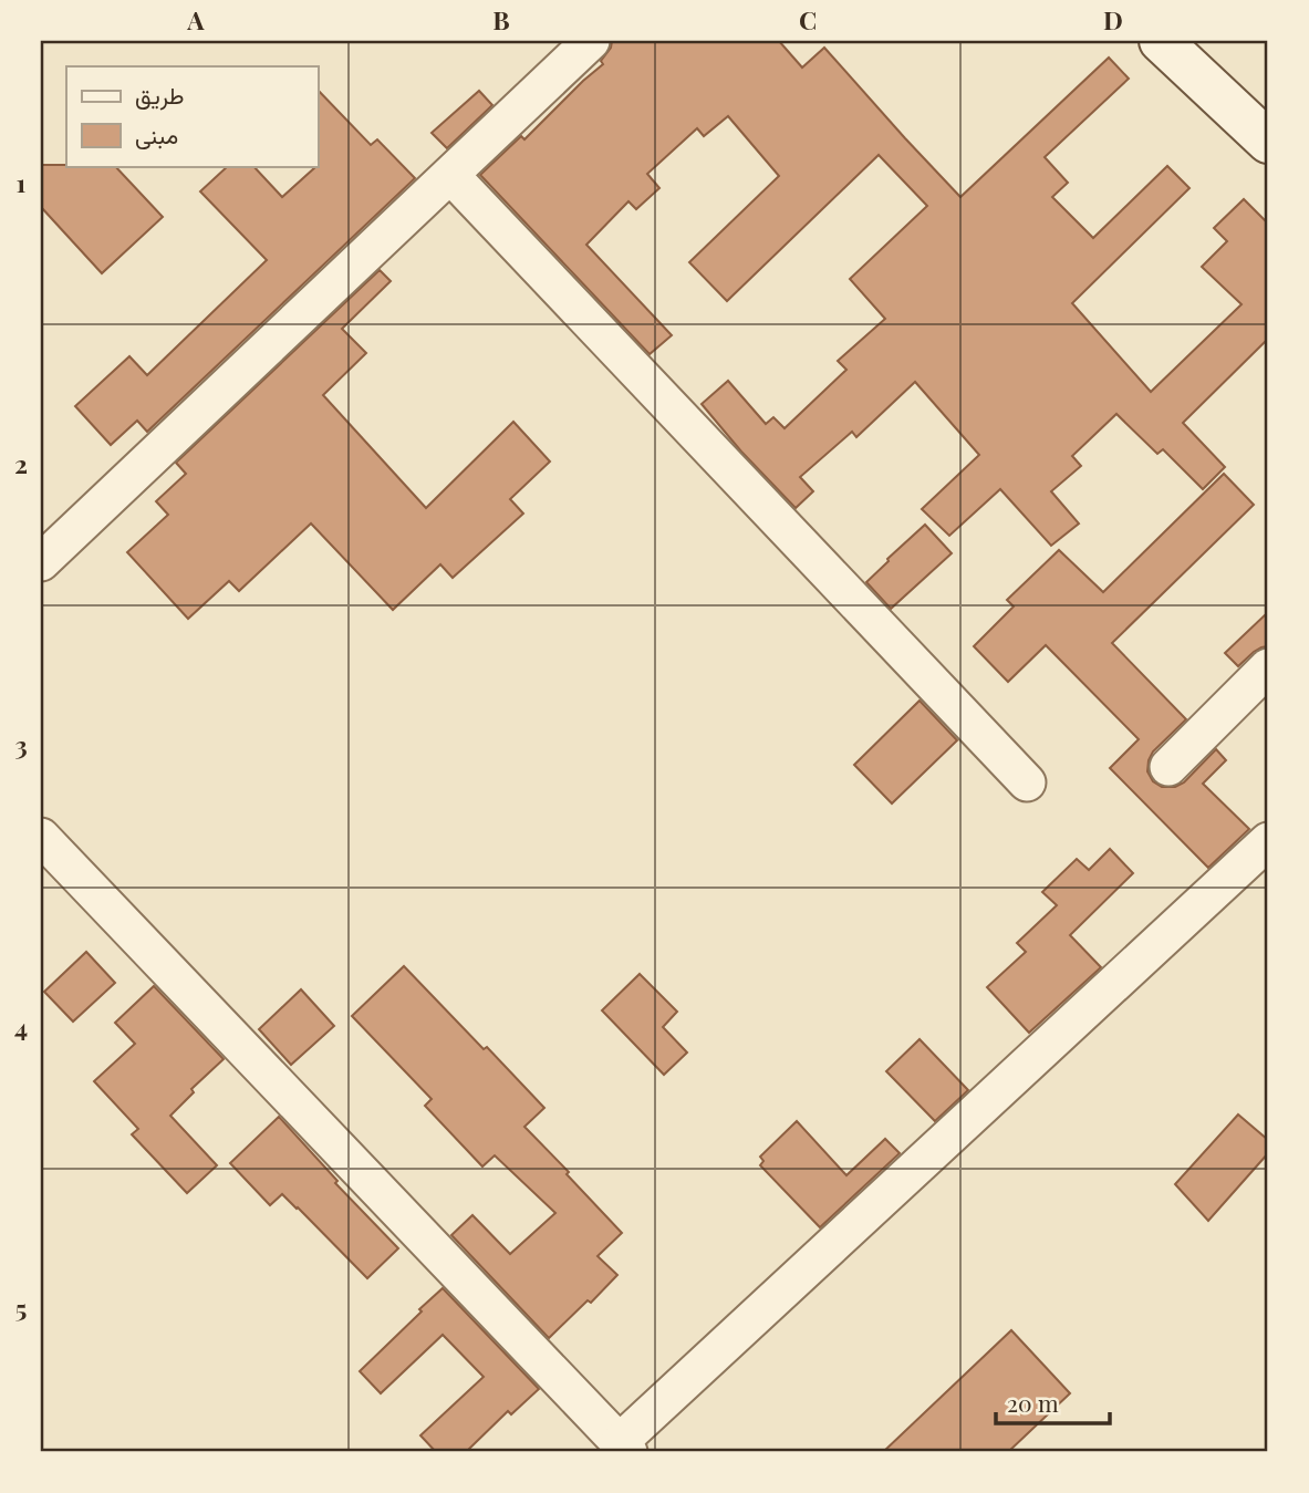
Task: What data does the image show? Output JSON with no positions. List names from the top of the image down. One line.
{"legend":["طريق","مبنى"],"scale_bar":"20 m","grid":{"columns":["A","B","C","D"],"rows":["1","2","3","4","5"]}}
